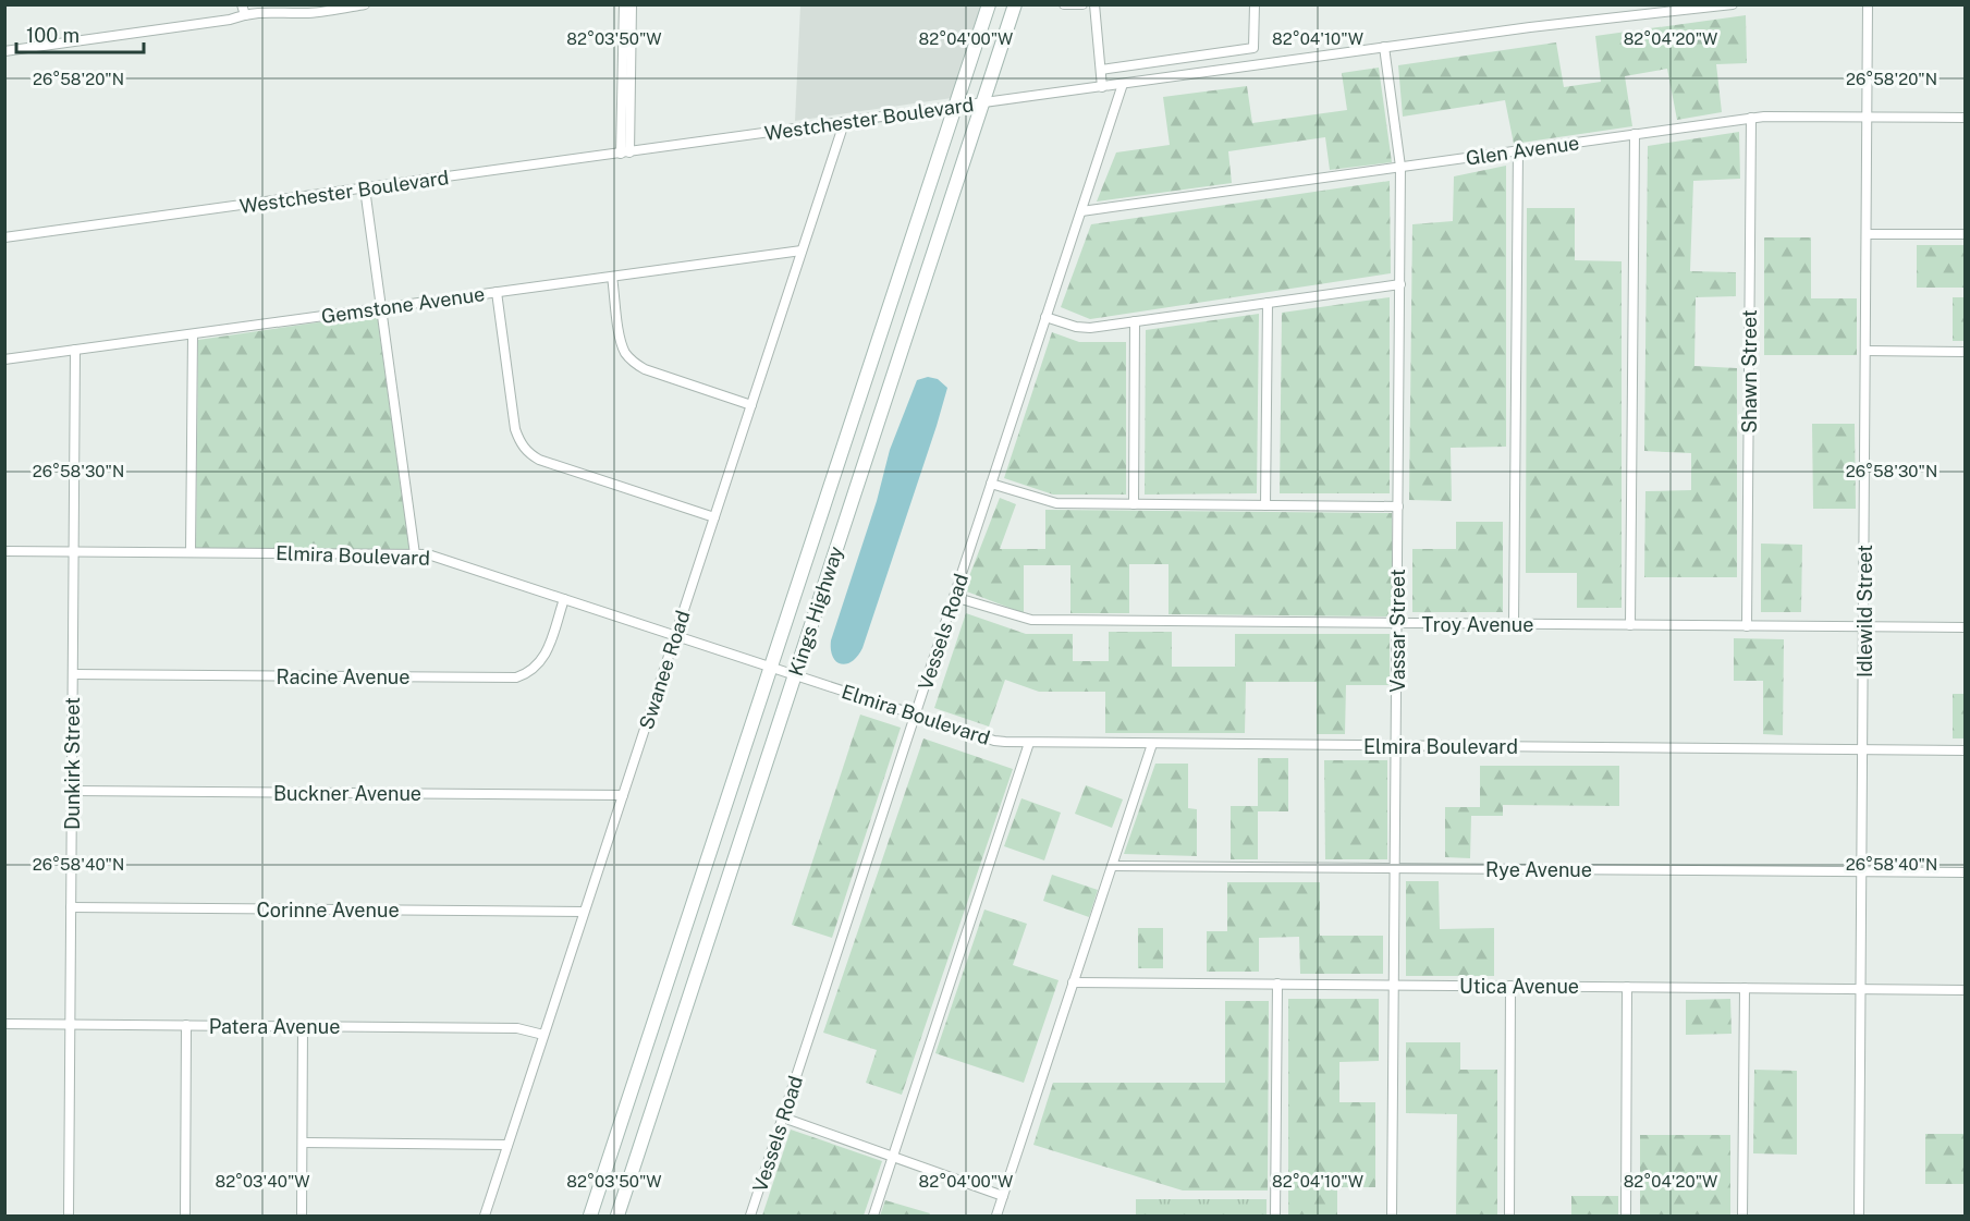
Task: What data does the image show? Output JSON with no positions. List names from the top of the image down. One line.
{"streets":{"main road":["Kings Highway"],"street":["Westchester Boulevard","Glen Avenue","Gemstone Avenue","Shawn Street","Elmira Boulevard","Idlewild Street","Troy Avenue","Vassar Street","Vessels Road","Swanee Road","Racine Avenue","Dunkirk Street","Buckner Avenue","Rye Avenue","Corinne Avenue","Utica Avenue","Patera Avenue"]},"crossings":[["Westchester Boulevard","Kings Highway"],["Westchester Boulevard","Vassar Street"],["Westchester Boulevard","Vessels Road"],["Westchester Boulevard","Swanee Road"],["Glen Avenue","Shawn Street"],["Glen Avenue","Idlewild Street"],["Glen Avenue","Vassar Street"],["Glen Avenue","Vessels Road"],["Gemstone Avenue","Swanee Road"],["Gemstone Avenue","Dunkirk Street"],["Shawn Street","Troy Avenue"],["Elmira Boulevard","Kings Highway"],["Elmira Boulevard","Idlewild Street"],["Elmira Boulevard","Vassar Street"],["Elmira Boulevard","Vessels Road"],["Elmira Boulevard","Swanee Road"],["Elmira Boulevard","Racine Avenue"],["Elmira Boulevard","Dunkirk Street"],["Idlewild Street","Troy Avenue"],["Idlewild Street","Rye Avenue"],["Idlewild Street","Utica Avenue"],["Troy Avenue","Vassar Street"],["Troy Avenue","Vessels Road"],["Vassar Street","Rye Avenue"],["Vassar Street","Utica Avenue"],["Swanee Road","Buckner Avenue"],["Swanee Road","Corinne Avenue"],["Swanee Road","Patera Avenue"],["Racine Avenue","Dunkirk Street"],["Dunkirk Street","Buckner Avenue"],["Dunkirk Street","Corinne Avenue"],["Dunkirk Street","Patera Avenue"]],"scale_bar":"100 m","coordinates":["82°03'50\"W","82°04'00\"W","82°04'10\"W","82°04'20\"W","26°58'20\"N","26°58'30\"N","26°58'40\"N","82°03'40\"W"]}
